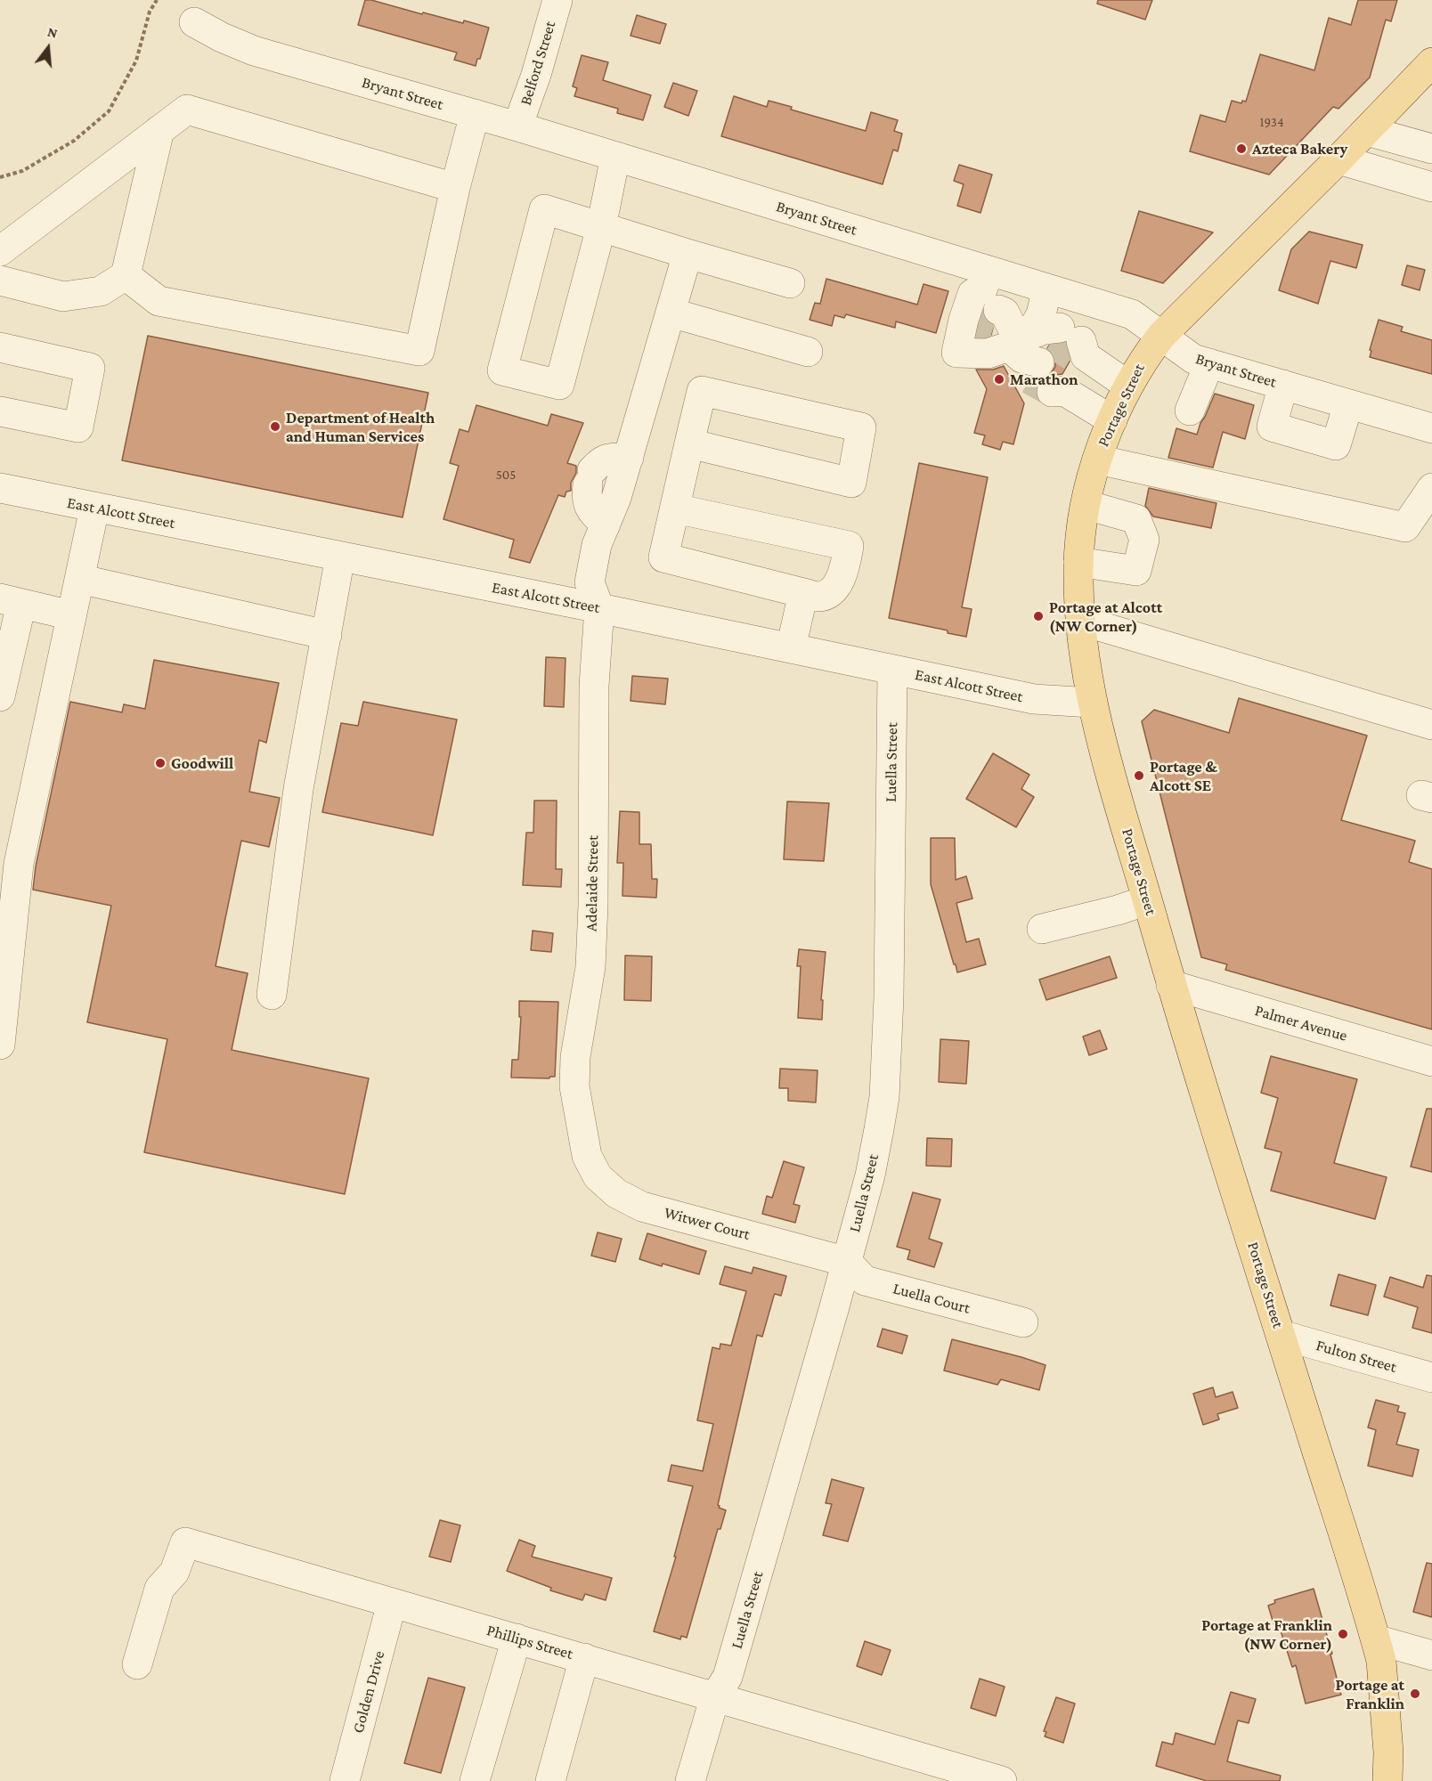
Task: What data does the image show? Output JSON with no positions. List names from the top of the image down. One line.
{"streets":{"main road":["Portage Street"],"street":["Belford Street","Bryant Street","East Alcott Street","Luella Street","Adelaide Street","Palmer Avenue","Witwer Court","Luella Court","Fulton Street","Phillips Street","Golden Drive"]},"crossings":[["Belford Street","Bryant Street"],["Bryant Street","Portage Street"],["Portage Street","East Alcott Street"],["Portage Street","Palmer Avenue"],["Portage Street","Fulton Street"],["East Alcott Street","Luella Street"],["East Alcott Street","Adelaide Street"],["Luella Street","Witwer Court"],["Luella Street","Luella Court"],["Luella Street","Phillips Street"],["Adelaide Street","Witwer Court"],["Witwer Court","Luella Court"],["Phillips Street","Golden Drive"]],"places":["Azteca Bakery","Marathon","Department of Health and Human Services","Portage at Alcott (NW Corner)","Goodwill","Portage & Alcott SE","Portage at Franklin (NW Corner)","Portage at Franklin"],"house_numbers":["1934","505"],"north":"top"}
